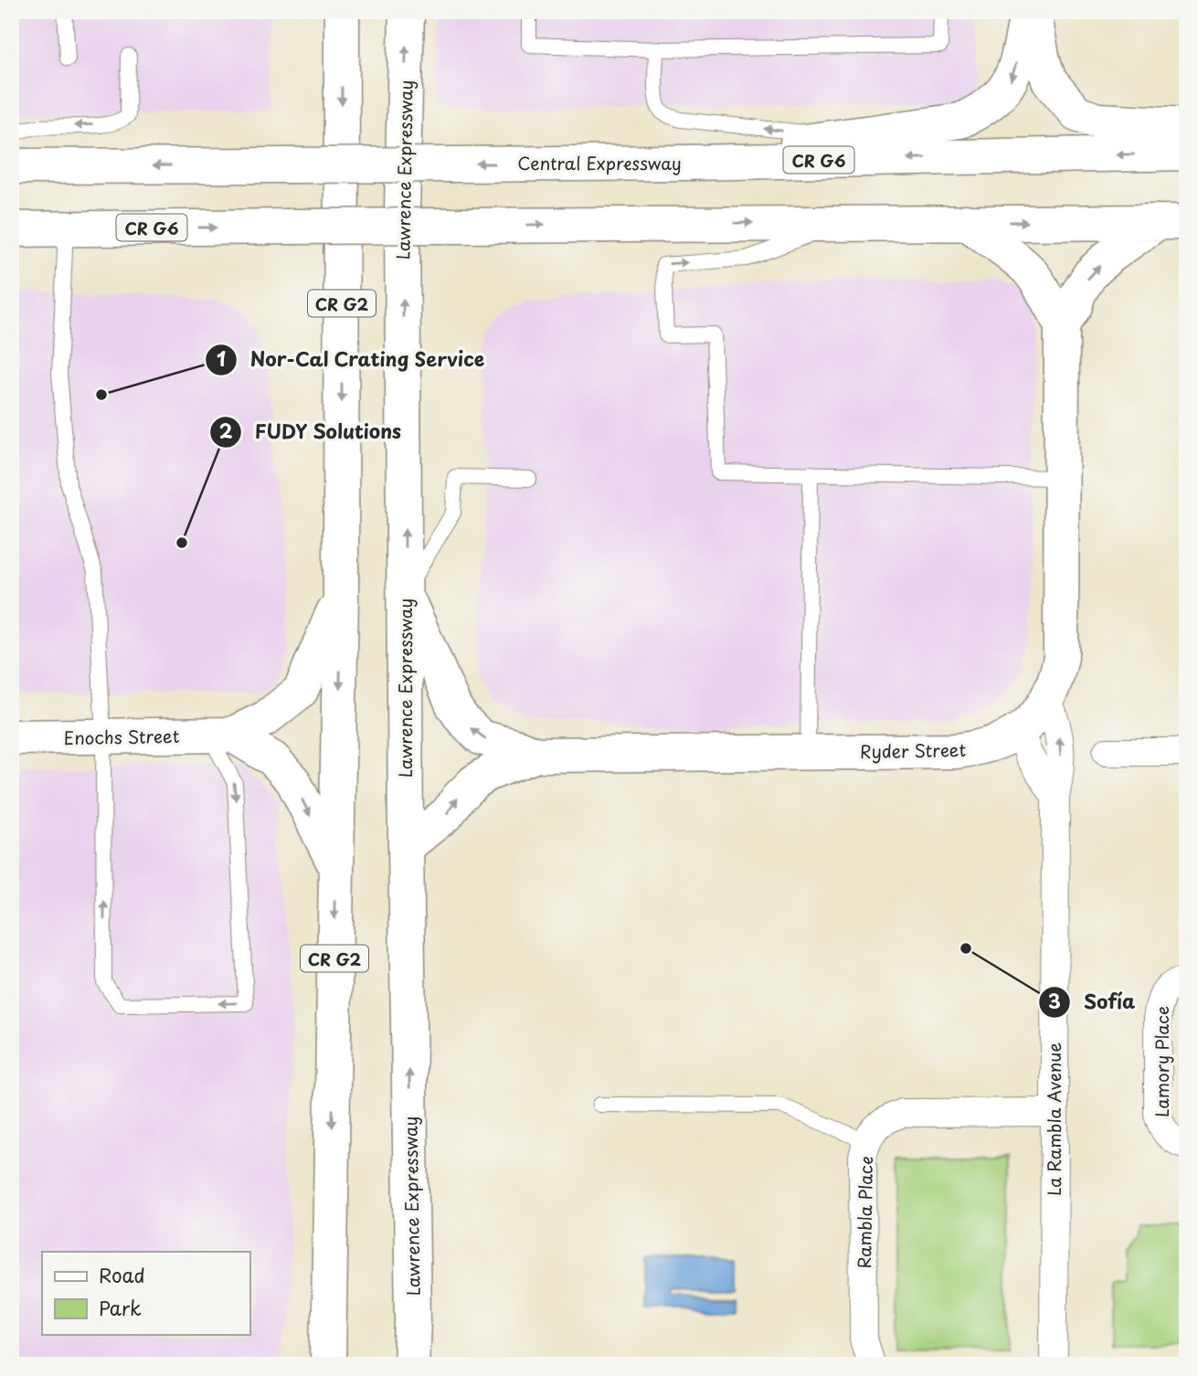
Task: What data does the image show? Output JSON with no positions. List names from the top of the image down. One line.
{"streets":{"highway":["CR G6","Central Expressway","Lawrence Expressway","CR G2","Enochs Street","Ryder Street"],"street":["Lamory Place","La Rambla Avenue","Rambla Place"]},"crossings":[["Ryder Street","La Rambla Avenue"],["La Rambla Avenue","Rambla Place"]],"places":["Nor-Cal Crating Service","FUDY Solutions","Sofía"],"legend":["Road","Park"]}
